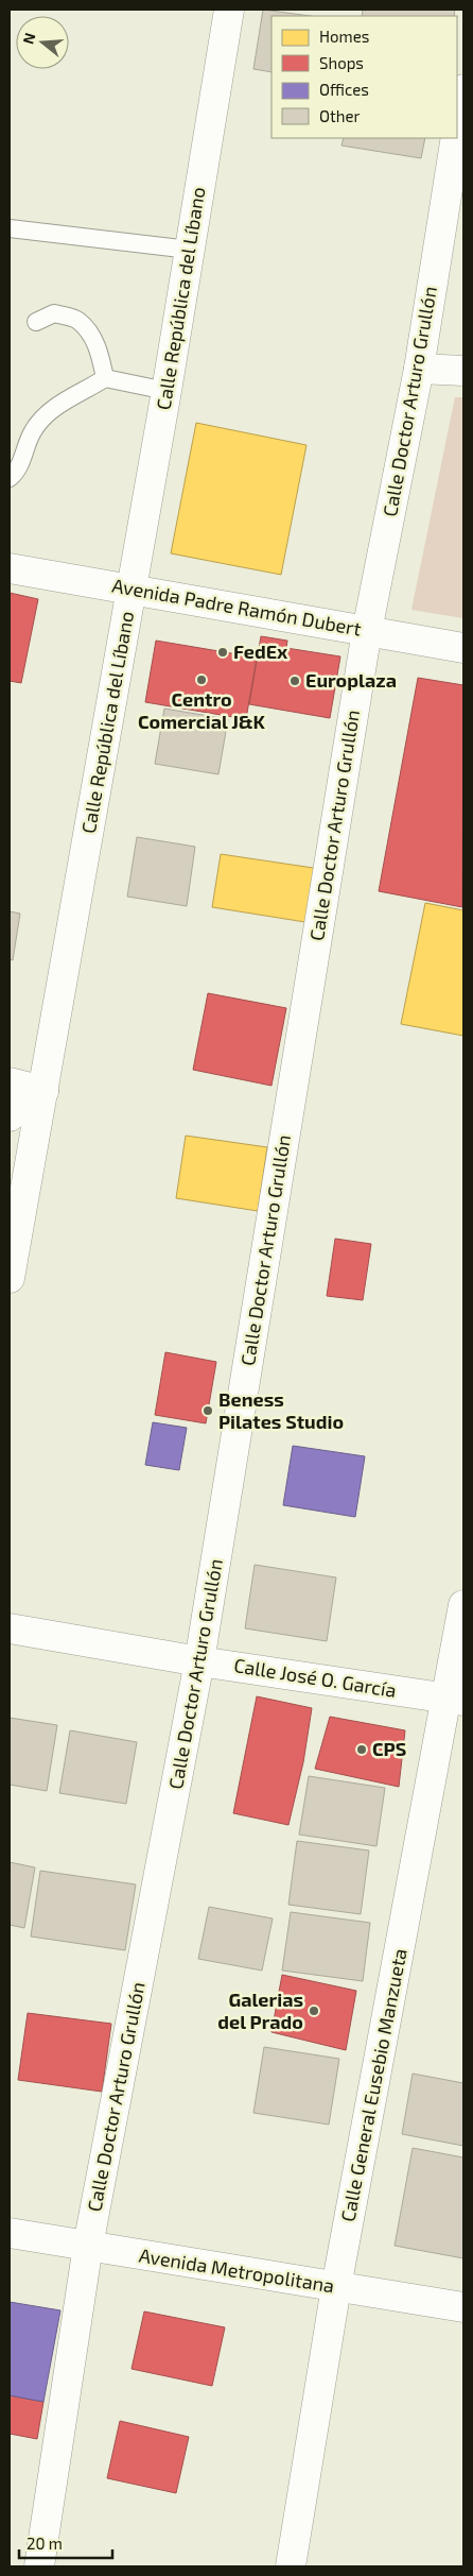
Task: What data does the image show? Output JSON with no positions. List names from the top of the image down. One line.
{"streets":{"street":["Calle República del Líbano","Calle Doctor Arturo Grullón","Avenida Padre Ramón Dubert","Calle José O. García","Calle General Eusebio Manzueta","Avenida Metropolitana"]},"crossings":[["Calle República del Líbano","Avenida Padre Ramón Dubert"],["Calle Doctor Arturo Grullón","Avenida Padre Ramón Dubert"],["Calle Doctor Arturo Grullón","Calle José O. García"],["Calle Doctor Arturo Grullón","Avenida Metropolitana"],["Calle José O. García","Calle General Eusebio Manzueta"],["Calle General Eusebio Manzueta","Avenida Metropolitana"]],"places":["FedEx","Centro Comercial J&K","Europlaza","Beness Pilates Studio","CPS","Galerias del Prado"],"legend":["Homes","Shops","Offices","Other"],"scale_bar":"20 m","north":"left"}
